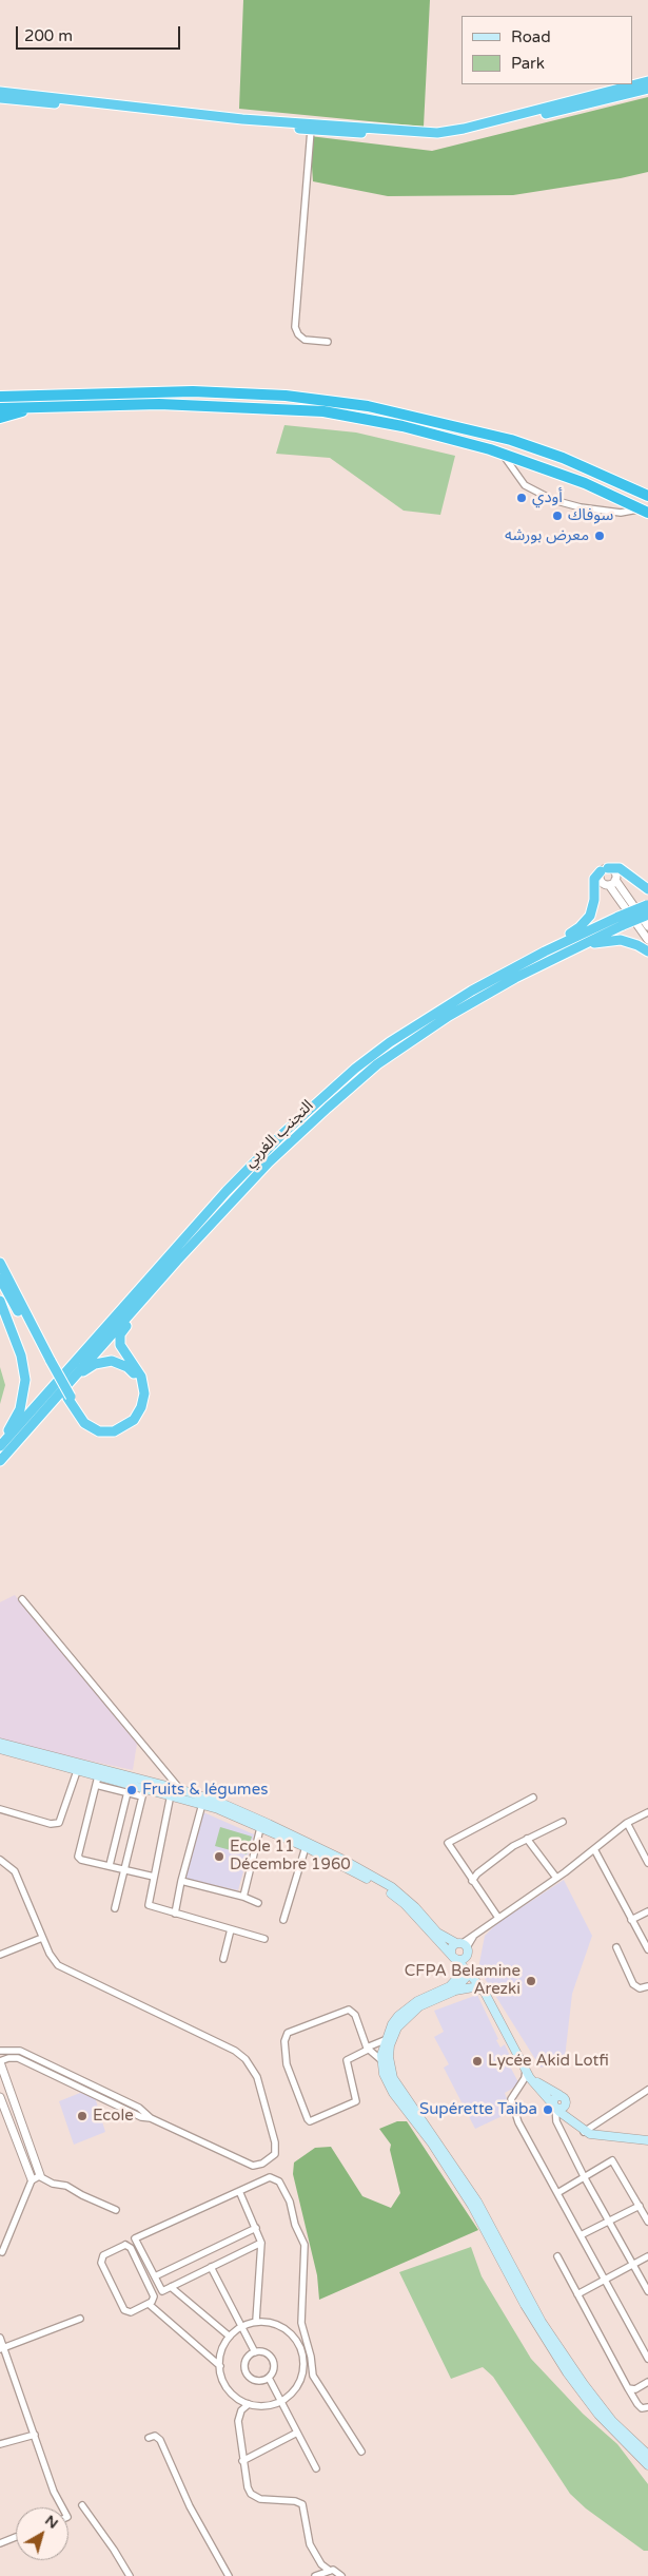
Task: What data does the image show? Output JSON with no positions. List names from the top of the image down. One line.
{"streets":{"highway":["التجنب الغربي"]},"places":["أودي","سوفاك","معرض بورشه","Fruits & légumes","Ecole 11 Décembre 1960","CFPA Belamine Arezki","Lycée Akid Lotfi","Supérette Taiba","Ecole"],"legend":["Road","Park"],"scale_bar":"200 m","north":"top right"}
